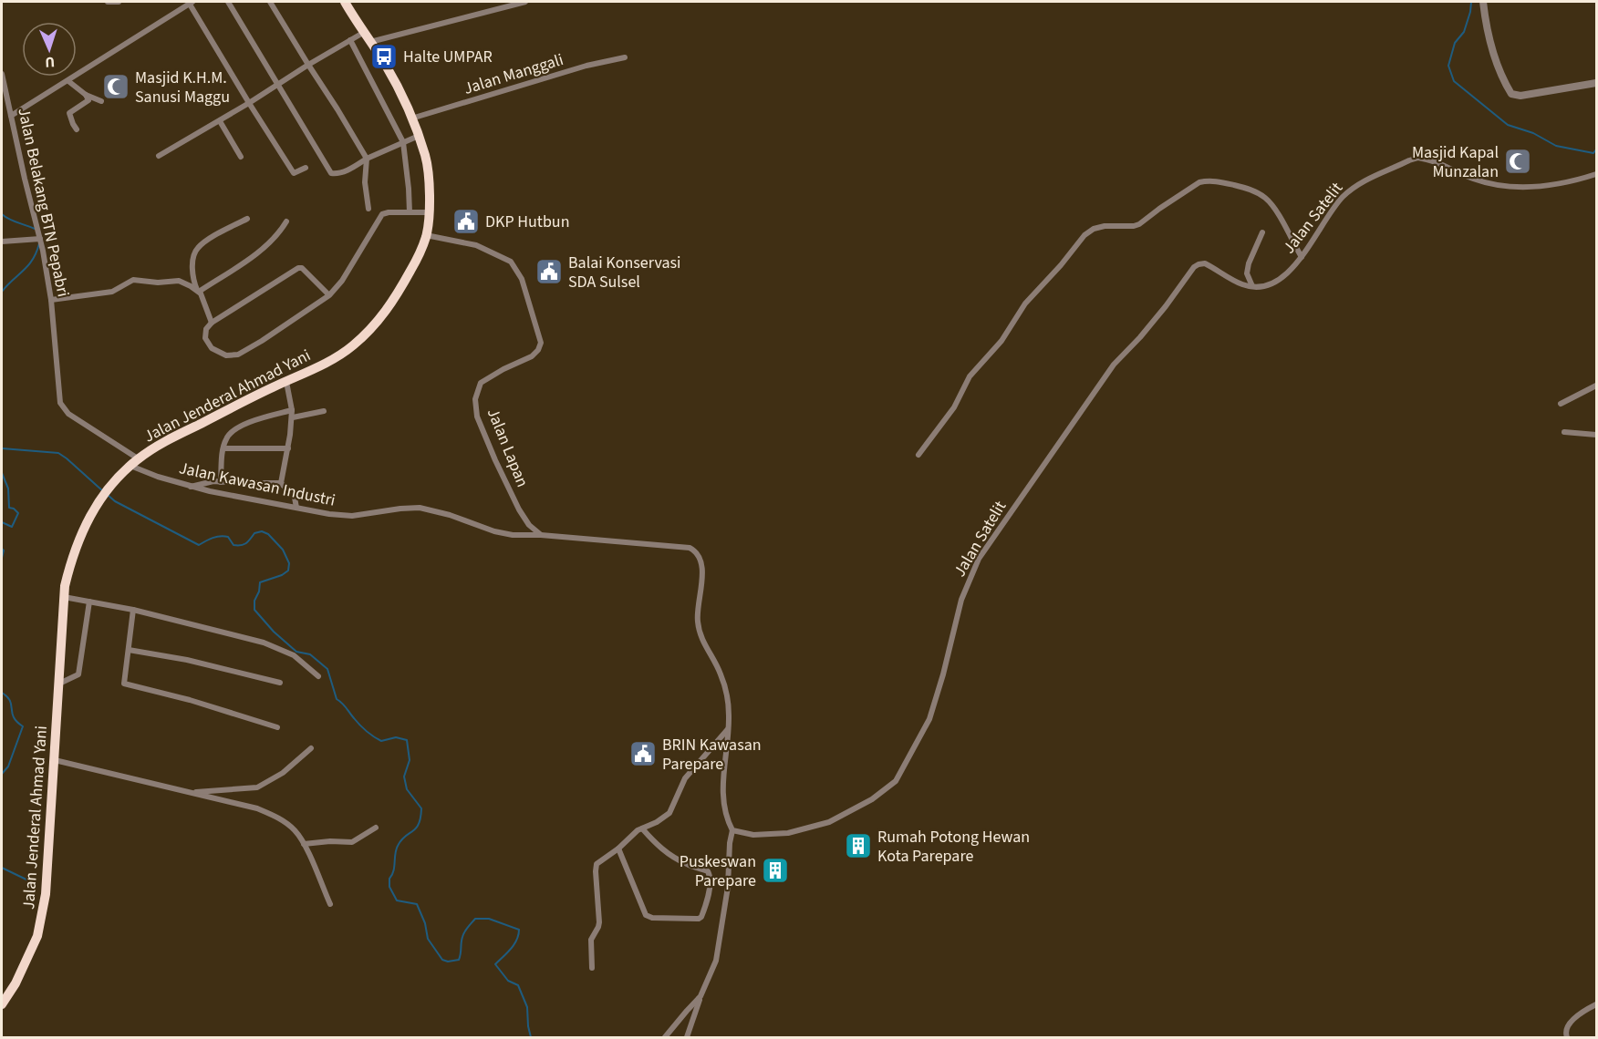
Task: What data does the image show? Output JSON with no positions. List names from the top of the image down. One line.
{"streets":{"highway":["Jalan Jenderal Ahmad Yani"],"street":["Jalan Manggali","Jalan Belakang BTN Pepabri","Jalan Satelit","Jalan Lapan","Jalan Kawasan Industri"]},"crossings":[["Jalan Manggali","Jalan Jenderal Ahmad Yani"],["Jalan Belakang BTN Pepabri","Jalan Jenderal Ahmad Yani"],["Jalan Belakang BTN Pepabri","Jalan Kawasan Industri"],["Jalan Jenderal Ahmad Yani","Jalan Lapan"],["Jalan Jenderal Ahmad Yani","Jalan Kawasan Industri"],["Jalan Lapan","Jalan Kawasan Industri"]],"places":{"bus stop":["Halte UMPAR"],"mosque":["Masjid K.H.M. Sanusi Maggu","Masjid Kapal Munzalan"],"public building":["DKP Hutbun","Balai Konservasi SDA Sulsel","BRIN Kawasan Parepare"],"building":["Rumah Potong Hewan Kota Parepare","Puskeswan Parepare"]},"north":"bottom"}
